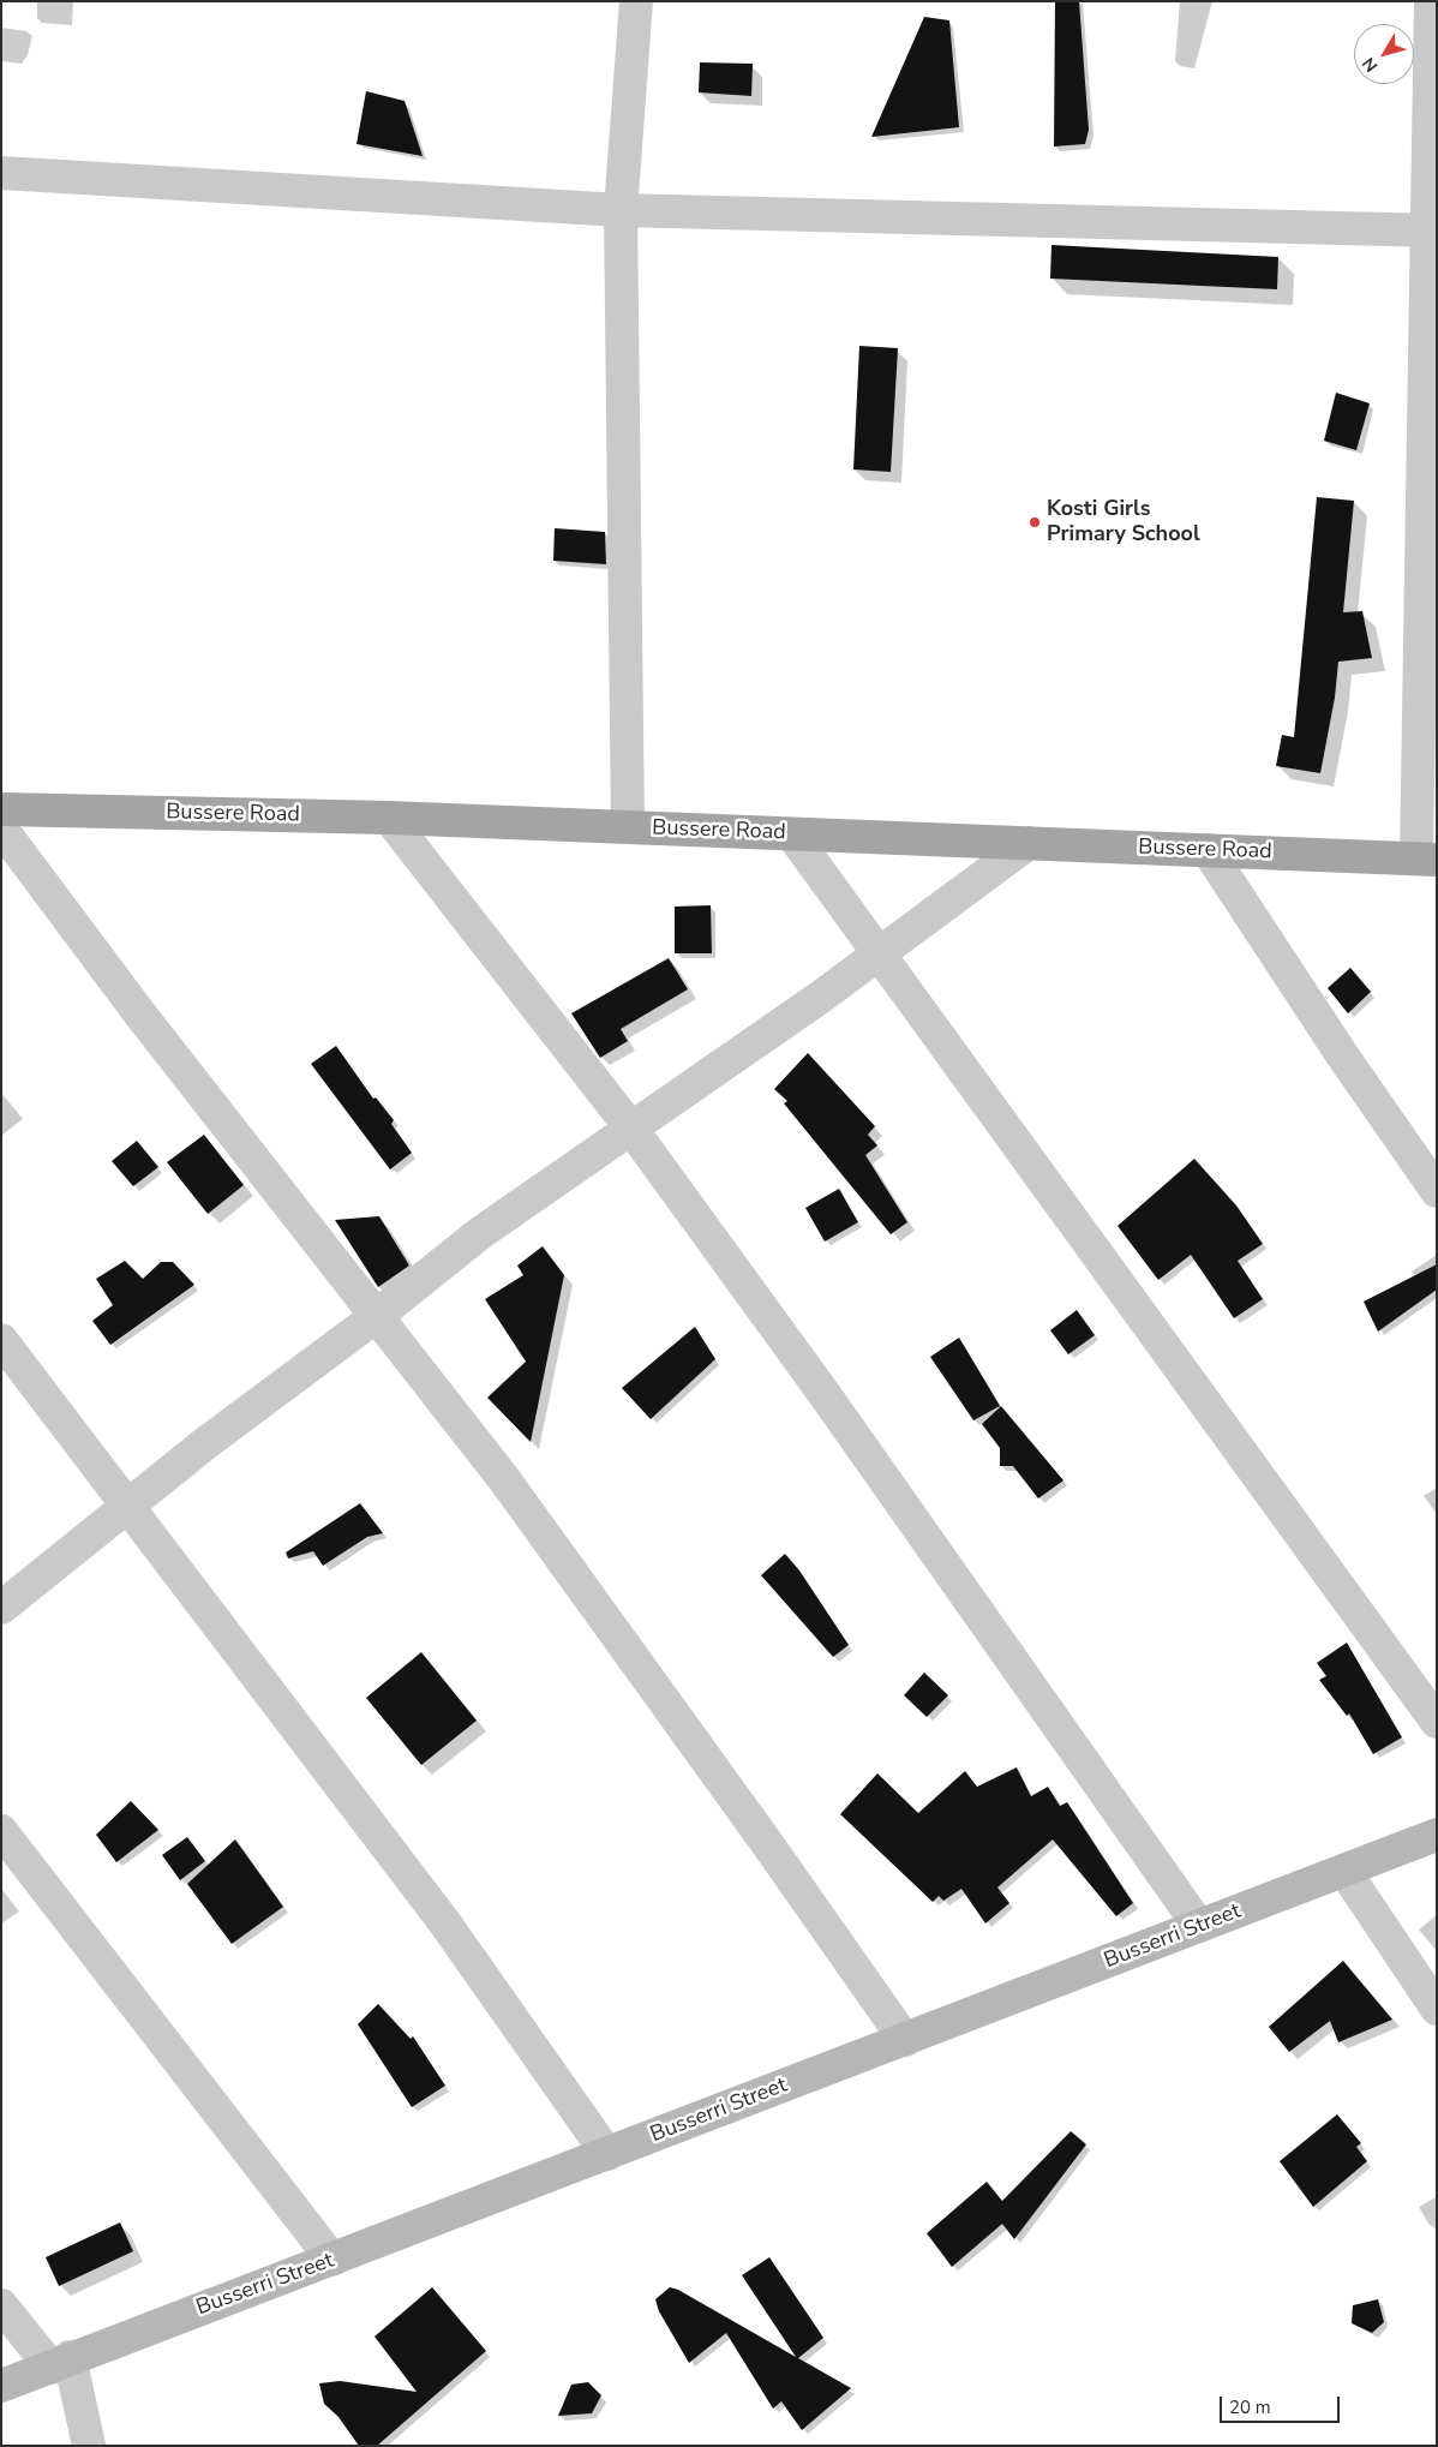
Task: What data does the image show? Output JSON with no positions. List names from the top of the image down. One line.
{"streets":{"main road":["Bussere Road","Busserri Street"]},"places":["Kosti Girls Primary School"],"scale_bar":"20 m","north":"bottom left"}
